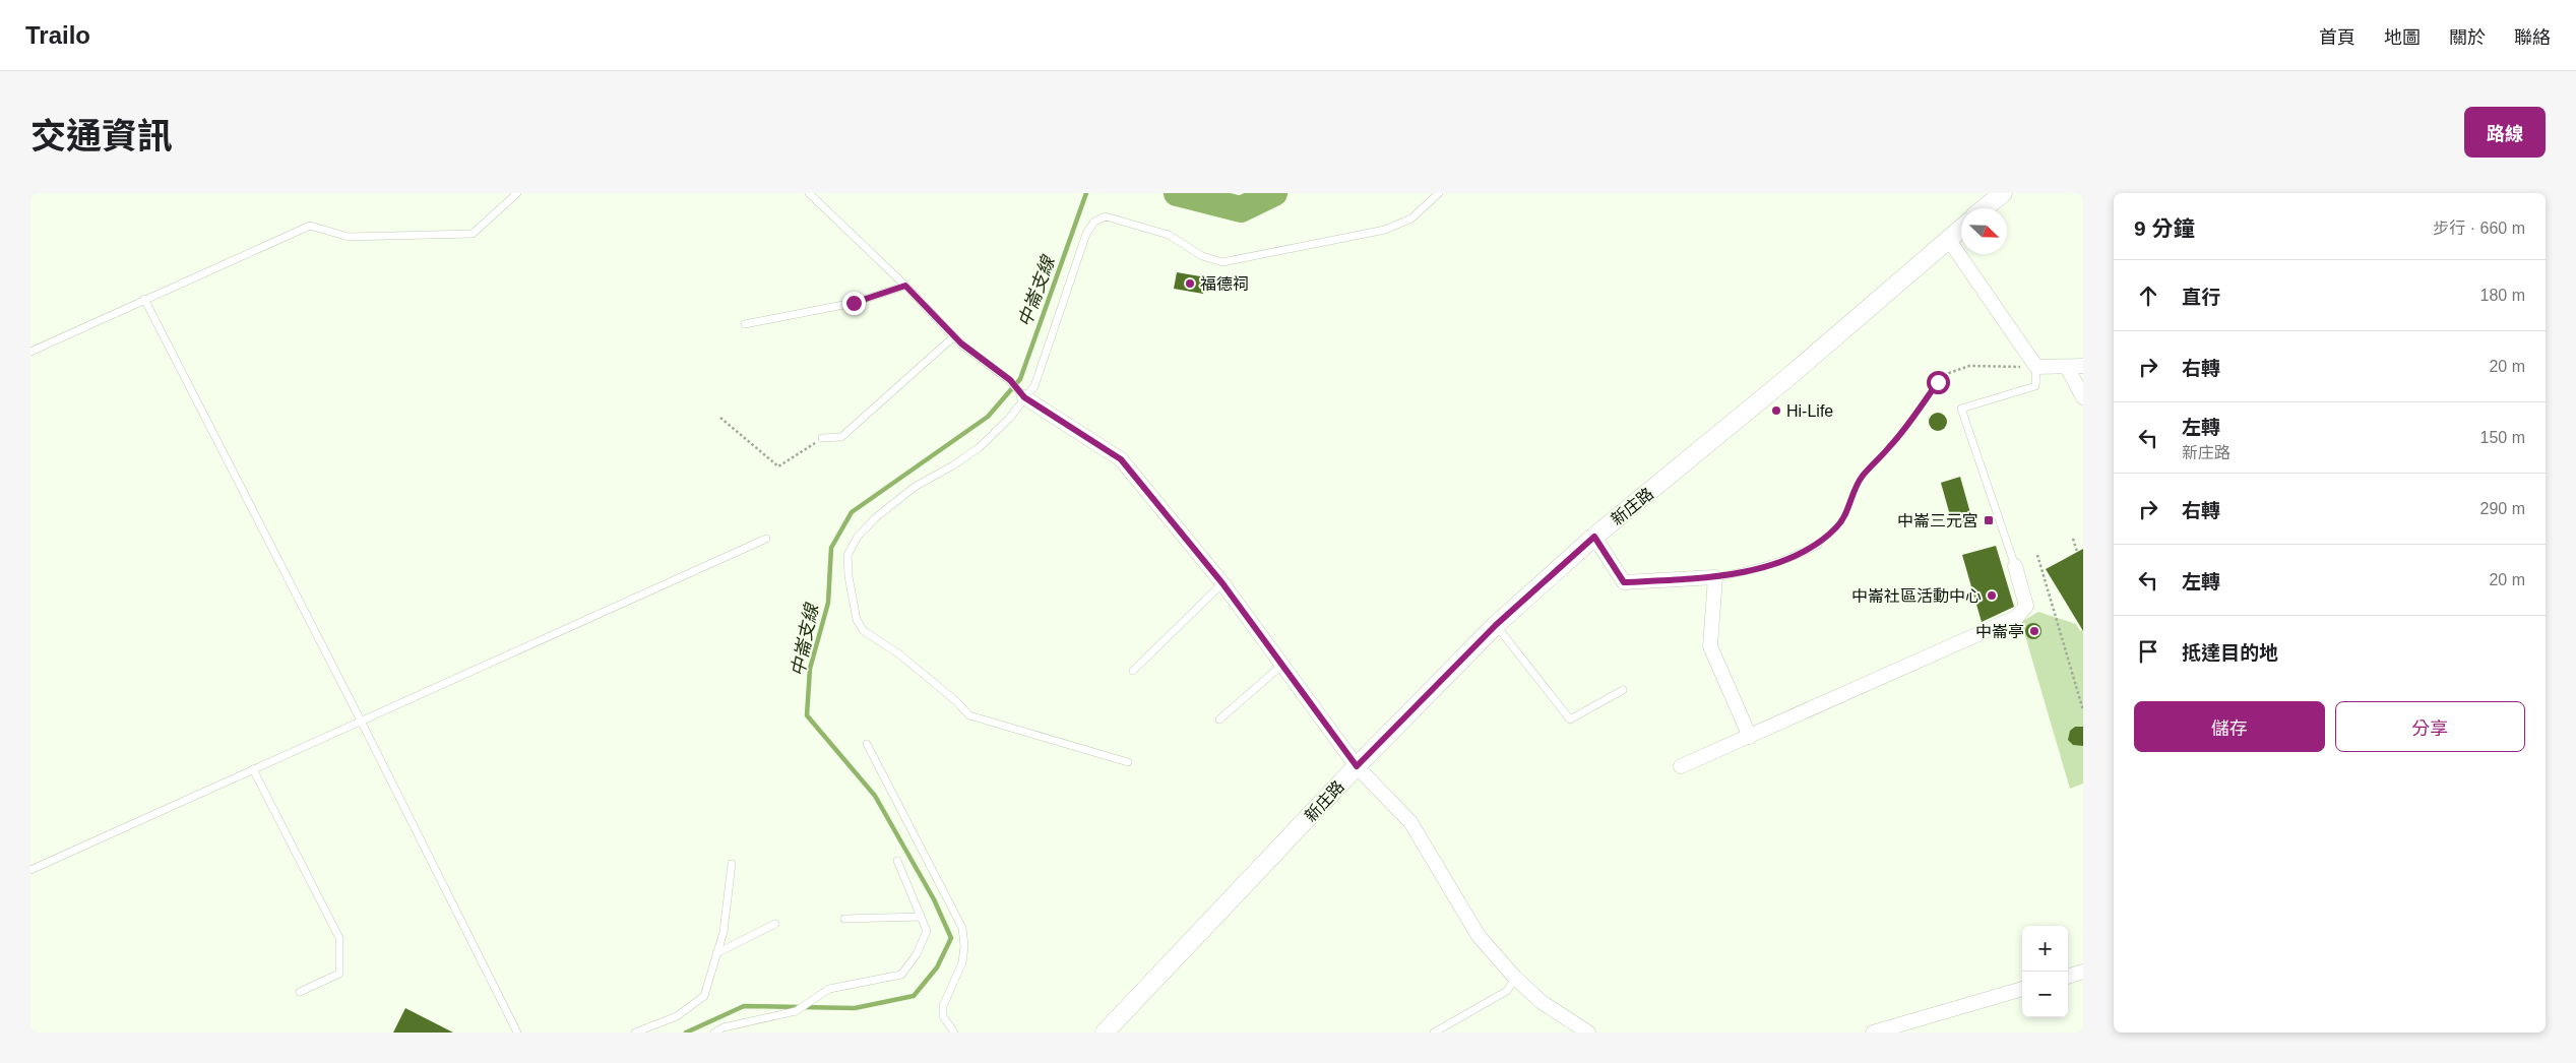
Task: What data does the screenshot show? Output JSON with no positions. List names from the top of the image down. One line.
{"streets":{"street":["新庄路"]},"water":["中崙支線"],"places":{"other":["福德祠","Hi-Life","中崙社區活動中心","中崙亭"],"transit":["中崙三元宮"]},"north":"bottom right","page":{"header":"Trailo","nav":["首頁","地圖","關於","聯絡"],"title":"交通資訊","buttons":["路線",["儲存","分享"]],"heading":["9 分鐘","步行 · 660 m"],"list":[["直行","180 m"],["右轉","20 m"],["左轉","新庄路","150 m"],["右轉","290 m"],["左轉","20 m"],"抵達目的地"],"map_buttons":["+","−"]}}
